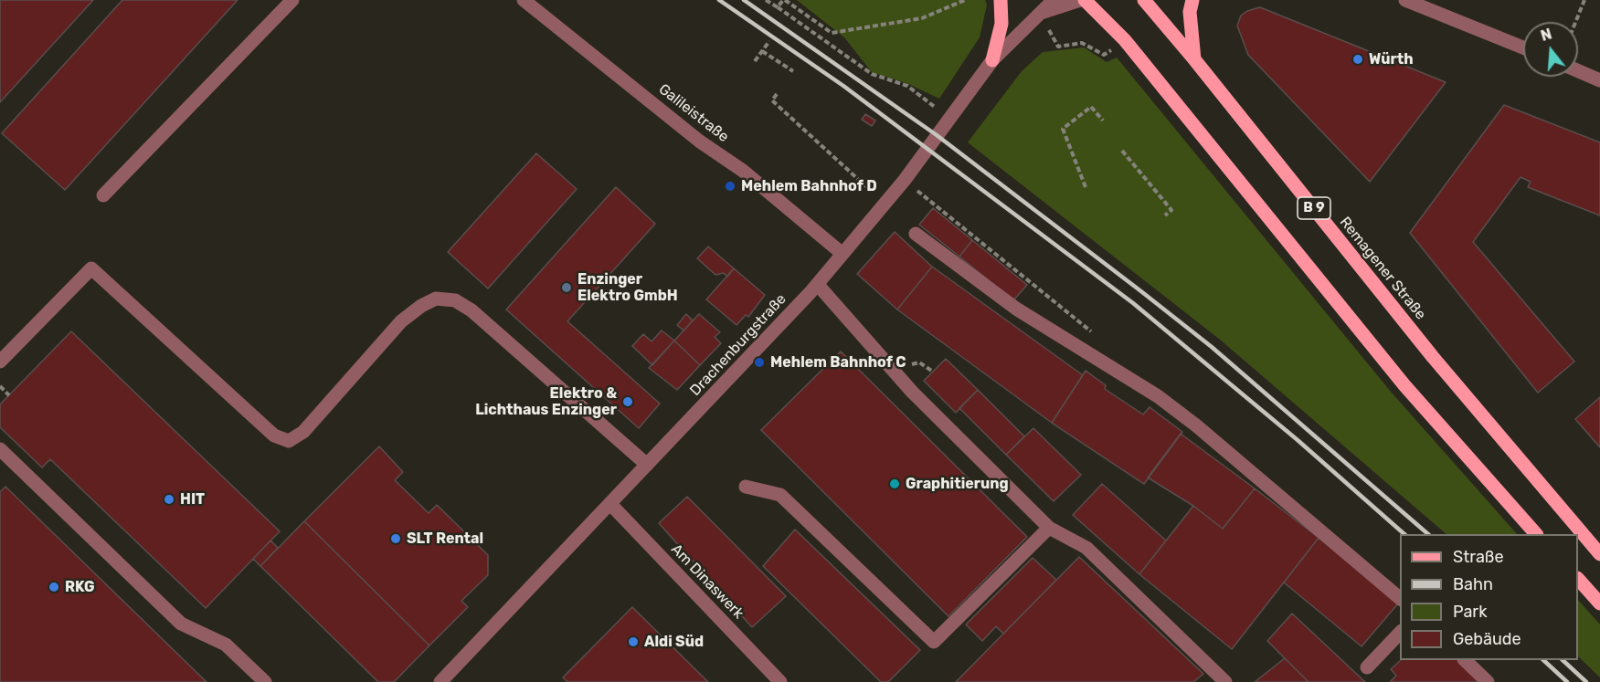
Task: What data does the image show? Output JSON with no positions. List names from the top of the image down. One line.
{"streets":{"main road":["B 9","Remagener Straße"],"street":["Galileistraße","Drachenburgstraße","Am Dinaswerk"]},"crossings":[["Galileistraße","Drachenburgstraße"],["Drachenburgstraße","Am Dinaswerk"]],"places":["Würth","Mehlem Bahnhof D","Enzinger Elektro GmbH","Mehlem Bahnhof C","Elektro & Lichthaus Enzinger","Graphitierung","HIT","SLT Rental","RKG","Aldi Süd"],"legend":["Straße","Bahn","Park","Gebäude"],"north":"top"}
